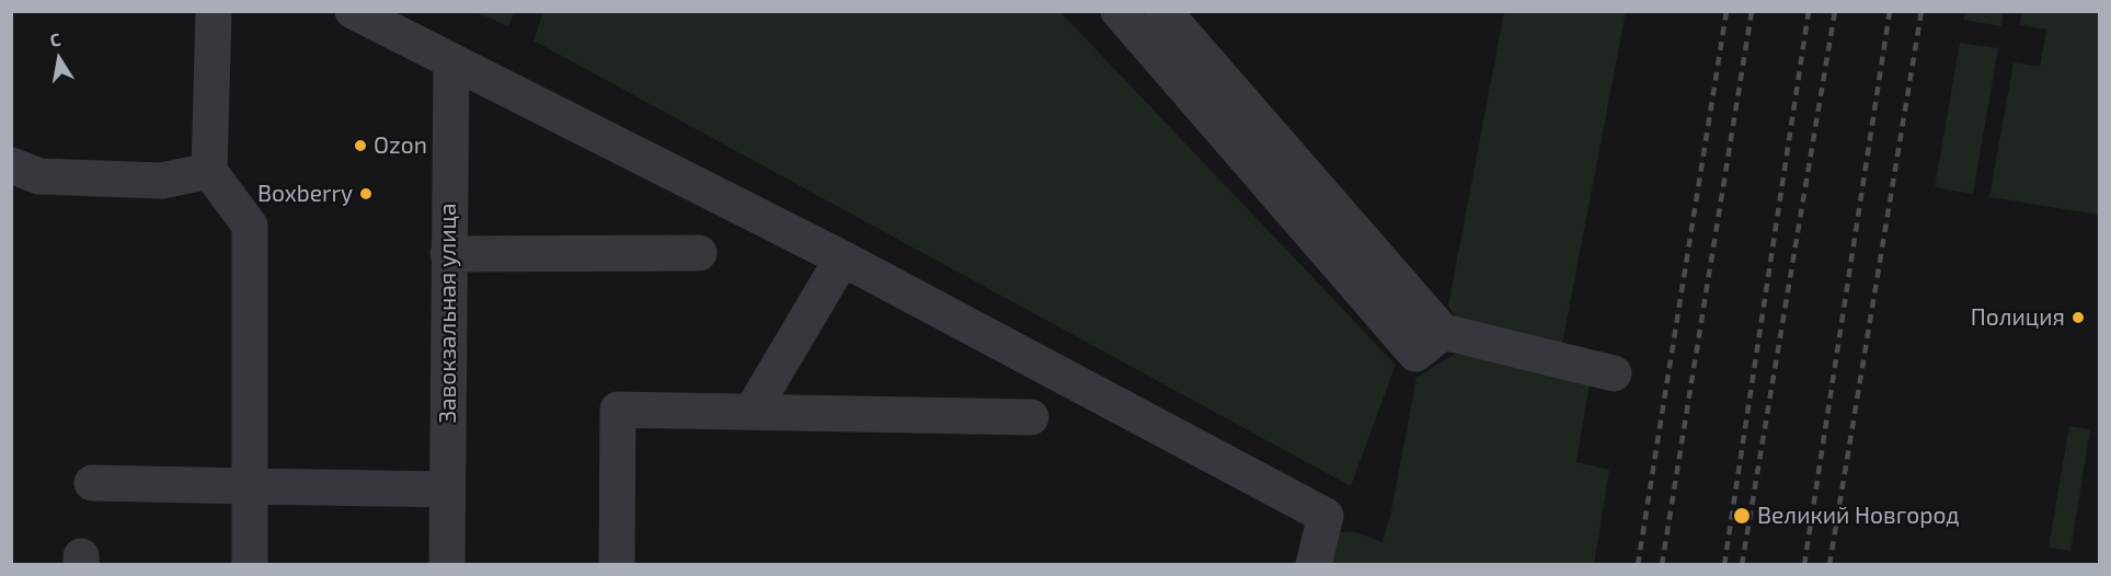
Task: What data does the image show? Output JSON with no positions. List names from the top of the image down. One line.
{"streets":{"street":["Завокзальная улица"]},"places":["Ozon","Boxberry","Полиция","Великий Новгород"],"north":"top"}
